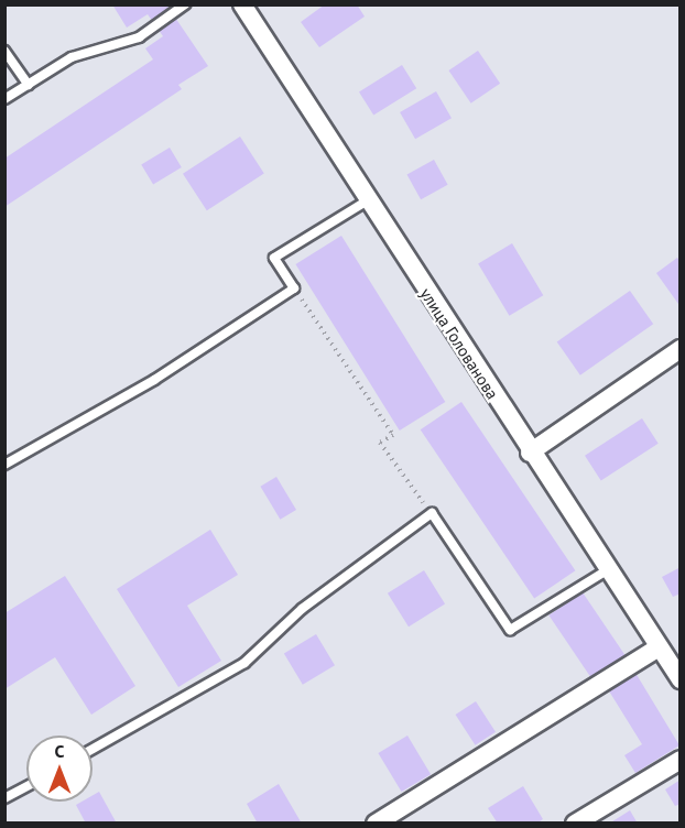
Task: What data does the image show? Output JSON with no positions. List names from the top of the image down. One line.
{"streets":{"street":["улица Голованова"]},"north":"top"}
